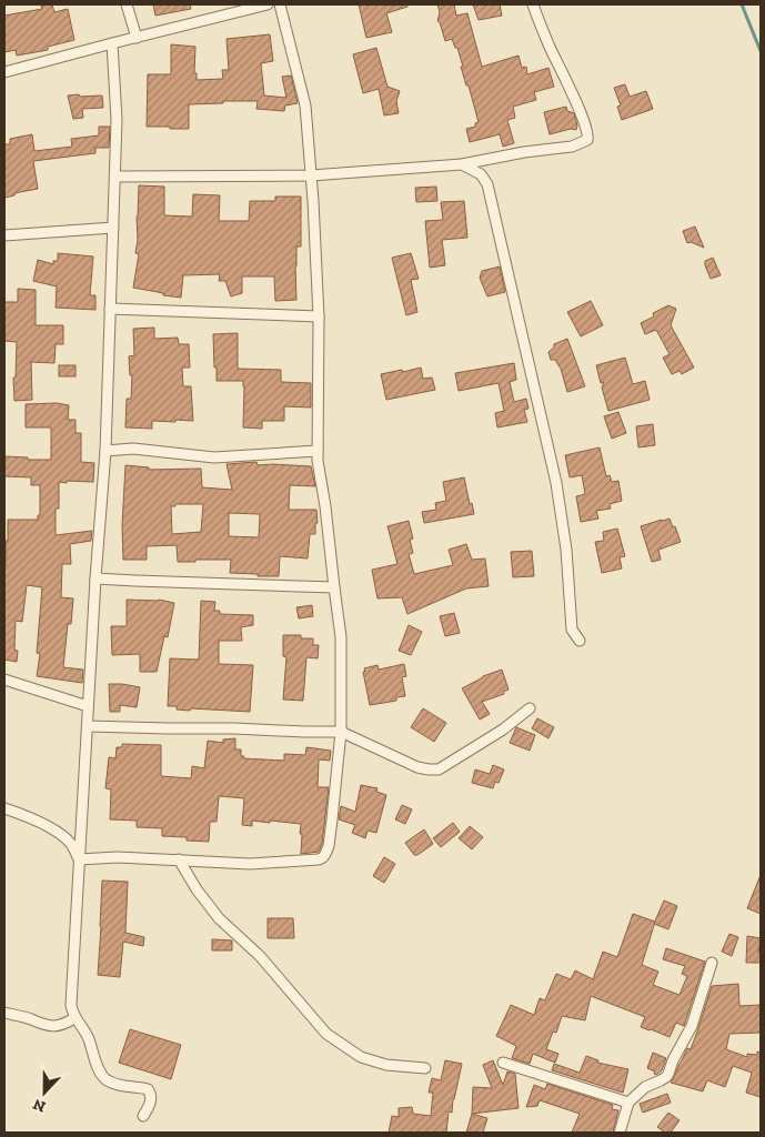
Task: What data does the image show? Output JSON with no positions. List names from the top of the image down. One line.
{"north":"bottom"}
